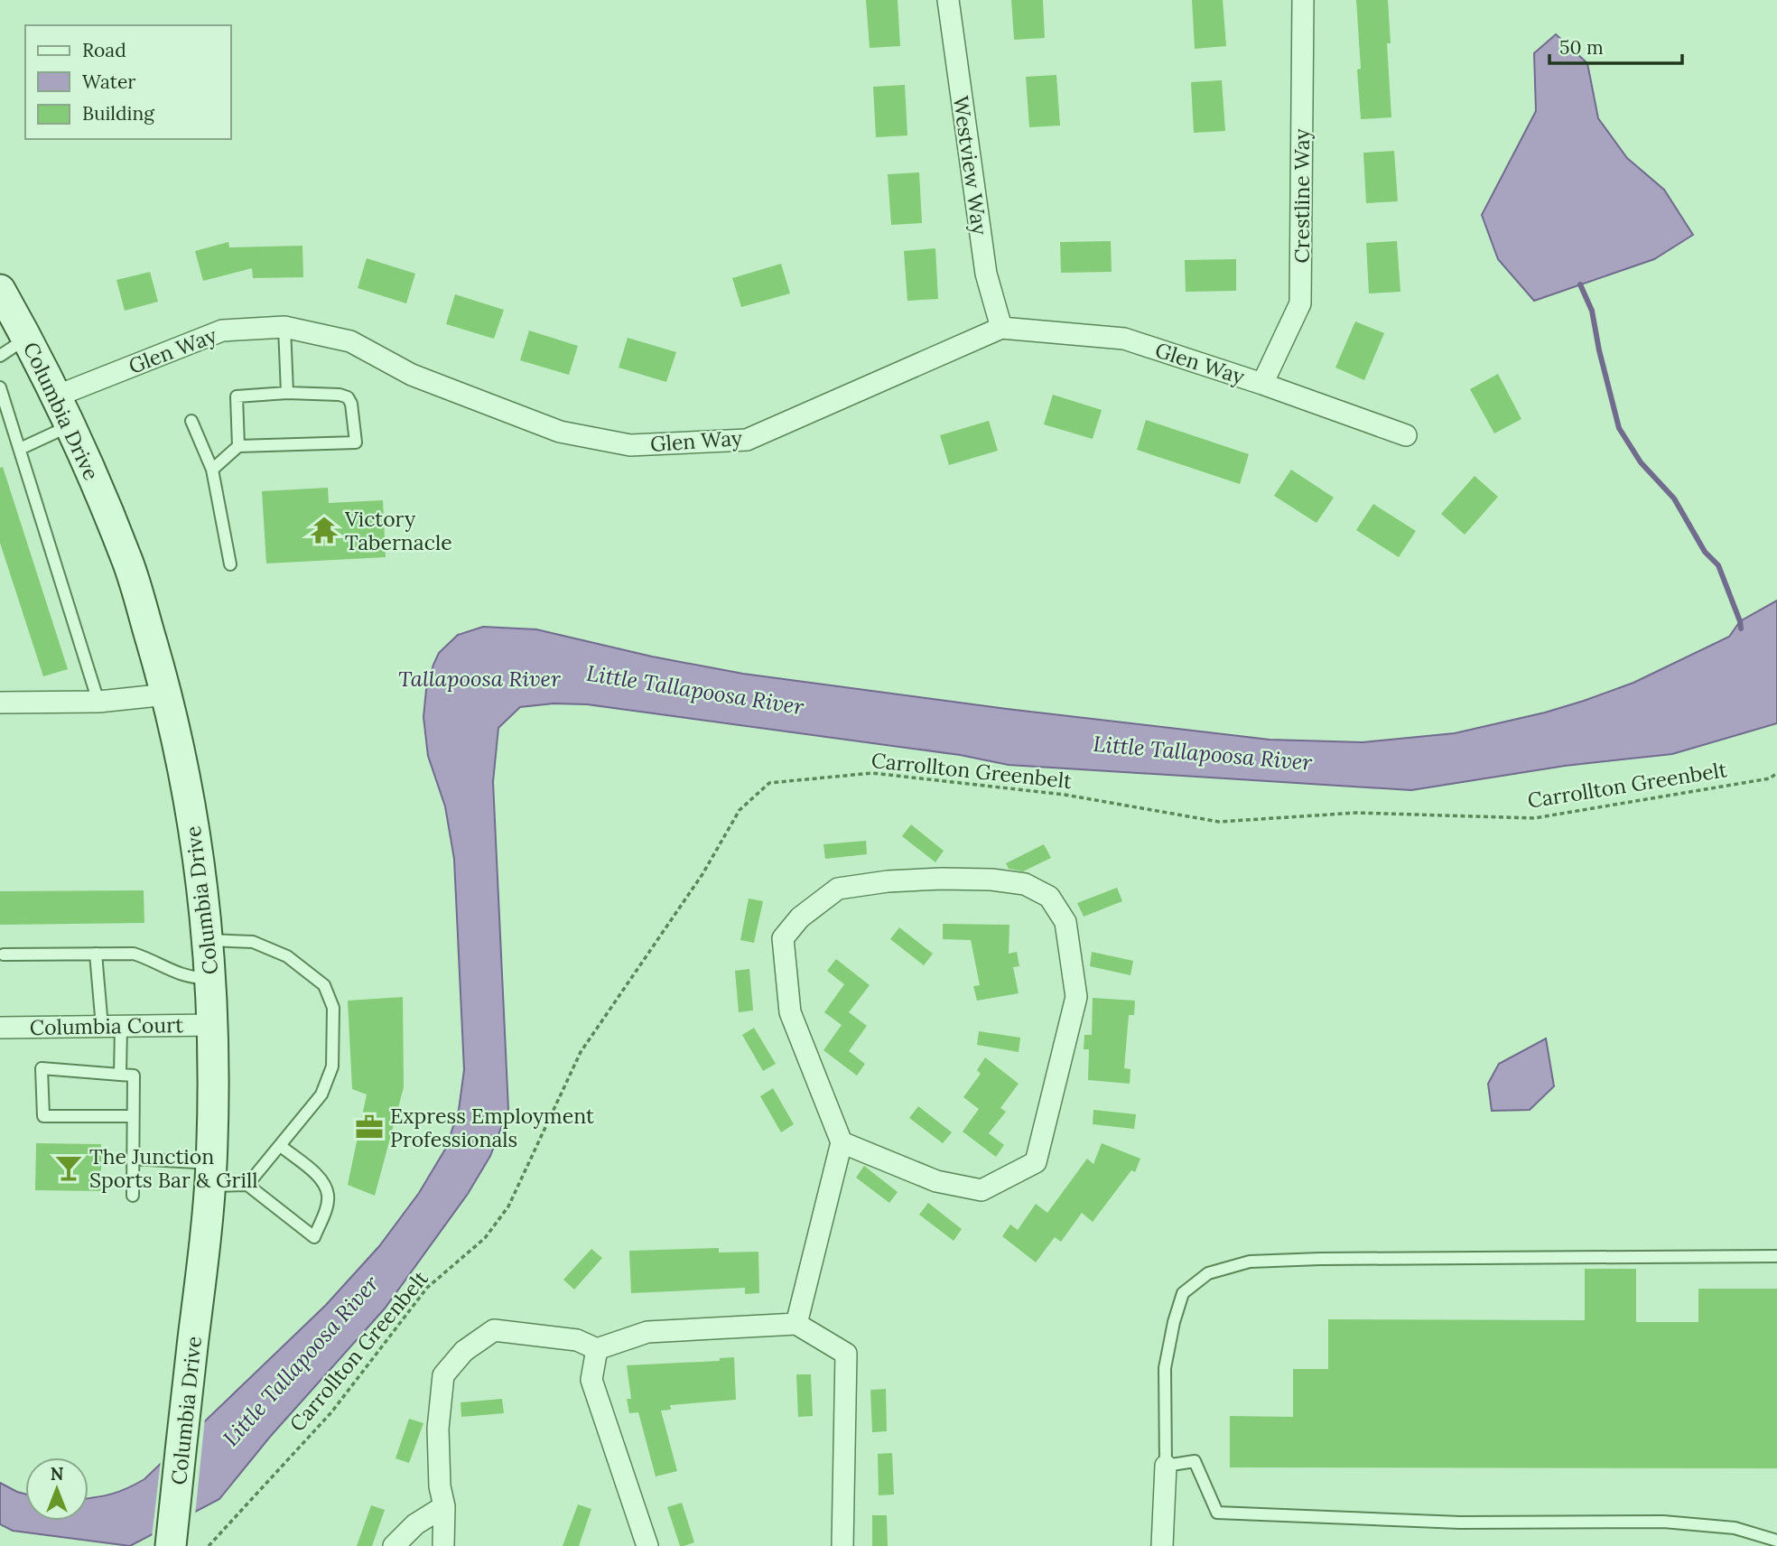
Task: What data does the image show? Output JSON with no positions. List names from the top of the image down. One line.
{"streets":{"main road":["Columbia Drive"],"street":["Westview Way","Crestline Way","Glen Way","Columbia Court"],"path":["Carrollton Greenbelt"]},"crossings":[["Westview Way","Glen Way"],["Crestline Way","Glen Way"],["Glen Way","Columbia Drive"],["Columbia Drive","Columbia Court"]],"water":["Tallapoosa River","Little Tallapoosa River"],"places":{"temple":["Victory Tabernacle"],"office":["Express Employment Professionals"],"bar":["The Junction Sports Bar & Grill"]},"legend":["Road","Water","Building"],"scale_bar":"50 m","north":"top"}
